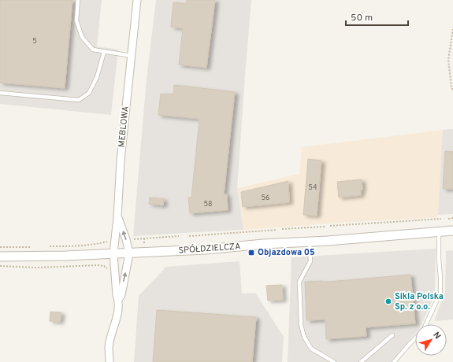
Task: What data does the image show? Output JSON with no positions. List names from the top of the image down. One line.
{"streets":{"street":["MEBLOWA","SPÓŁDZIELCZA"]},"crossings":[["MEBLOWA","SPÓŁDZIELCZA"]],"places":{"transit":["Objazdowa 05"],"other":["Sikla Polska Sp. z o.o."]},"house_numbers":["5","54","56","58"],"scale_bar":"50 m","north":"top right"}
